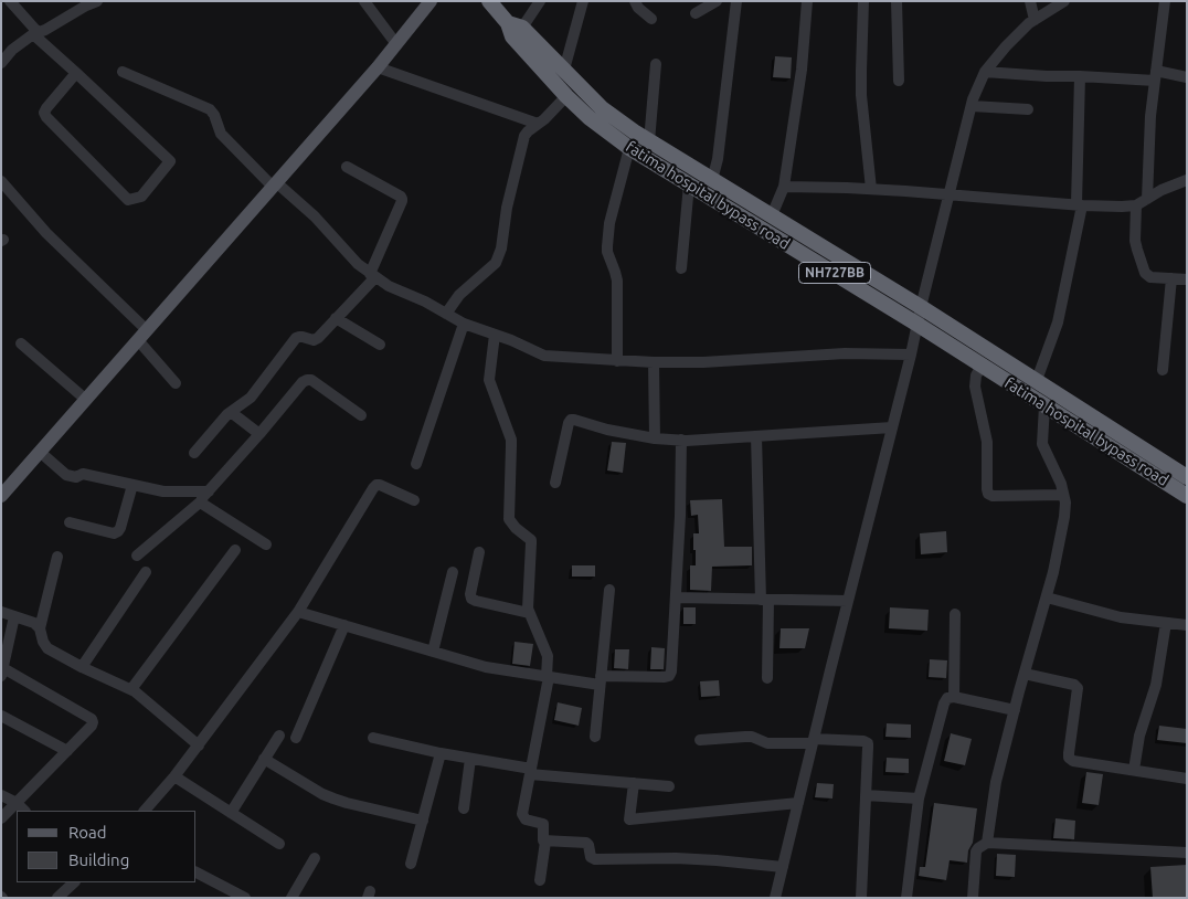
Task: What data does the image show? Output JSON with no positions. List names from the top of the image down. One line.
{"streets":{"highway":["fatima hospital bypass road","NH727BB"]},"legend":["Road","Building"]}
